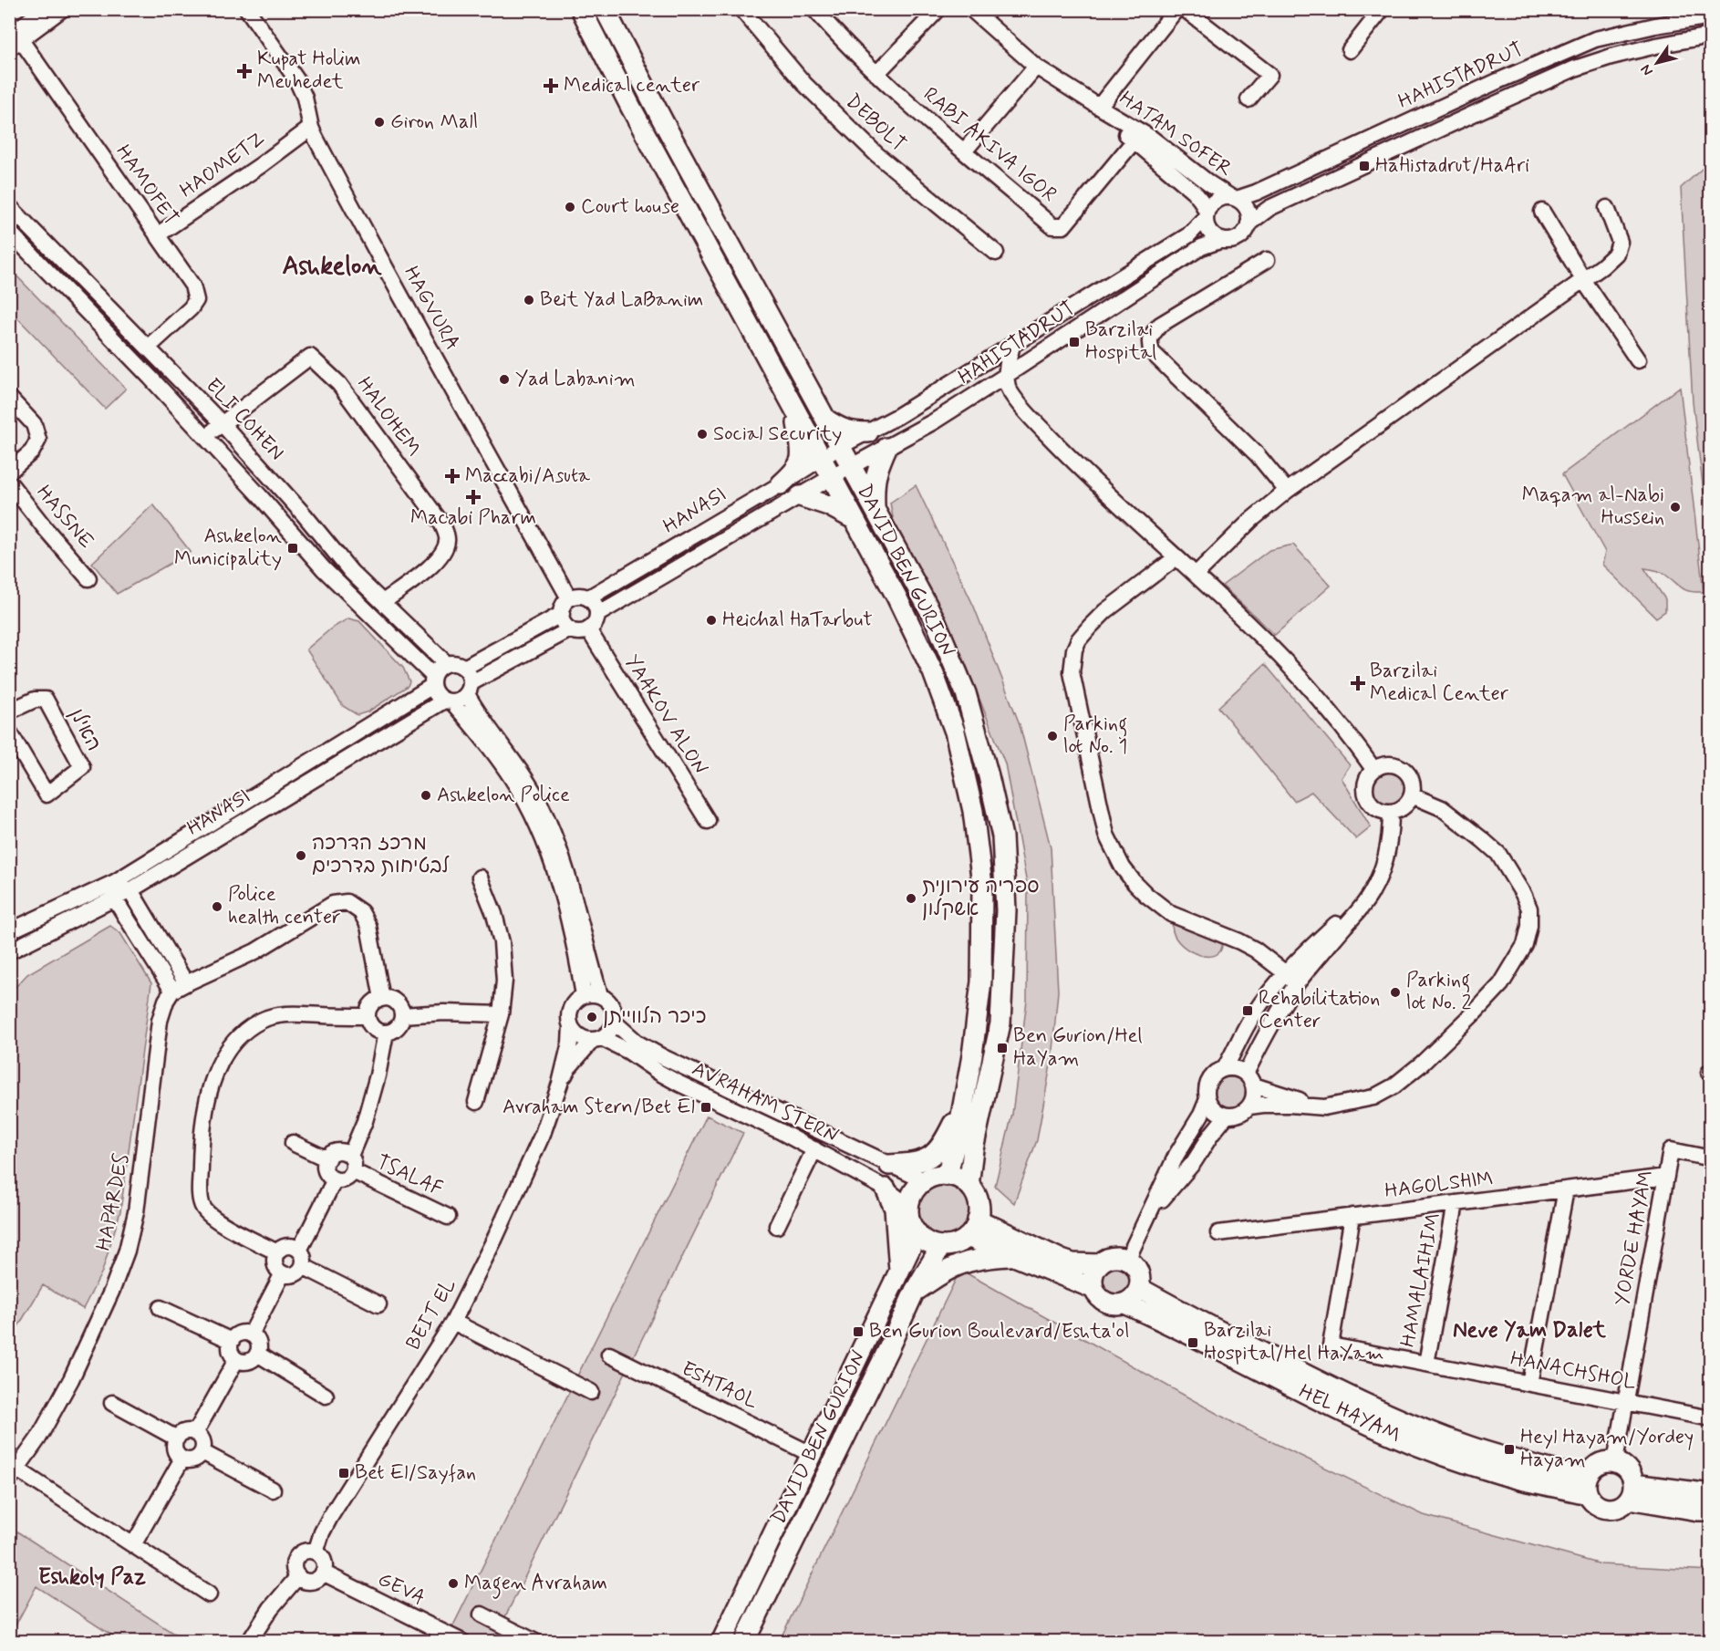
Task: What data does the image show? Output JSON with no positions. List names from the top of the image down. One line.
{"streets":{"main road":["DAVID BEN GURION","HEL HAYAM"],"street":["HAHISTADRUT","DEBOLT","HATAM SOFER","RABI AKIVA IGOR","HAOMETZ","HAMOFET","HAGVURA","HALOHEM","ELI COHEN","HANASI","HASSNE","YAAKOV ALON","האילן","AVRAHAM STERN","TSALAF","HAGOLSHIM","HAPARDES","YORDE HAYAM","HAMALAIHIM","BEIT EL","HANACHSHOL","ESHTAOL","GEVA"]},"crossings":[["HAHISTADRUT","HATAM SOFER"],["HAHISTADRUT","HANASI"],["HAHISTADRUT","DAVID BEN GURION"],["HATAM SOFER","RABI AKIVA IGOR"],["HAOMETZ","HAMOFET"],["HAOMETZ","HAGVURA"],["HAMOFET","ELI COHEN"],["HAGVURA","HANASI"],["HAGVURA","YAAKOV ALON"],["HALOHEM","ELI COHEN"],["ELI COHEN","HANASI"],["HANASI","DAVID BEN GURION"],["HANASI","YAAKOV ALON"],["DAVID BEN GURION","AVRAHAM STERN"],["DAVID BEN GURION","ESHTAOL"],["AVRAHAM STERN","BEIT EL"],["HAGOLSHIM","YORDE HAYAM"],["HAGOLSHIM","HAMALAIHIM"],["HAGOLSHIM","HANACHSHOL"],["YORDE HAYAM","HANACHSHOL"],["YORDE HAYAM","HEL HAYAM"],["HAMALAIHIM","HANACHSHOL"],["BEIT EL","GEVA"]],"districts":["Ashkelon","Neve Yam Dalet","Eshkoly Paz"],"places":{"health":["Kupat Holim Meuhedet","Medical center","Maccabi/Asuta","Macabi Pharm","Barzilai Medical Center"],"other":["Giron Mall","Court house","Beit Yad LaBanim","Yad Labanim","Social Security","Maqam al-Nabi Hussein","Heichal HaTarbut","Parking lot No. 1","Ashkelon Police","מרכז הדרכה לבטיחות בדרכים","ספריה עירונית אשקלון","Police health center","Parking lot No. 2","כיכר הלווייתן","Magen Avraham"],"transit":["HaHistadrut/HaAri","Barzilai Hospital","Ashkelon Municipality","Rehabilitation Center","Ben Gurion/Hel HaYam","Avraham Stern/Bet El","Ben Gurion Boulevard/Eshta'ol","Barzilai Hospital/Hel HaYam","Heyl Hayam/Yordey Hayam","Bet El/Sayfan"]},"north":"bottom left"}
